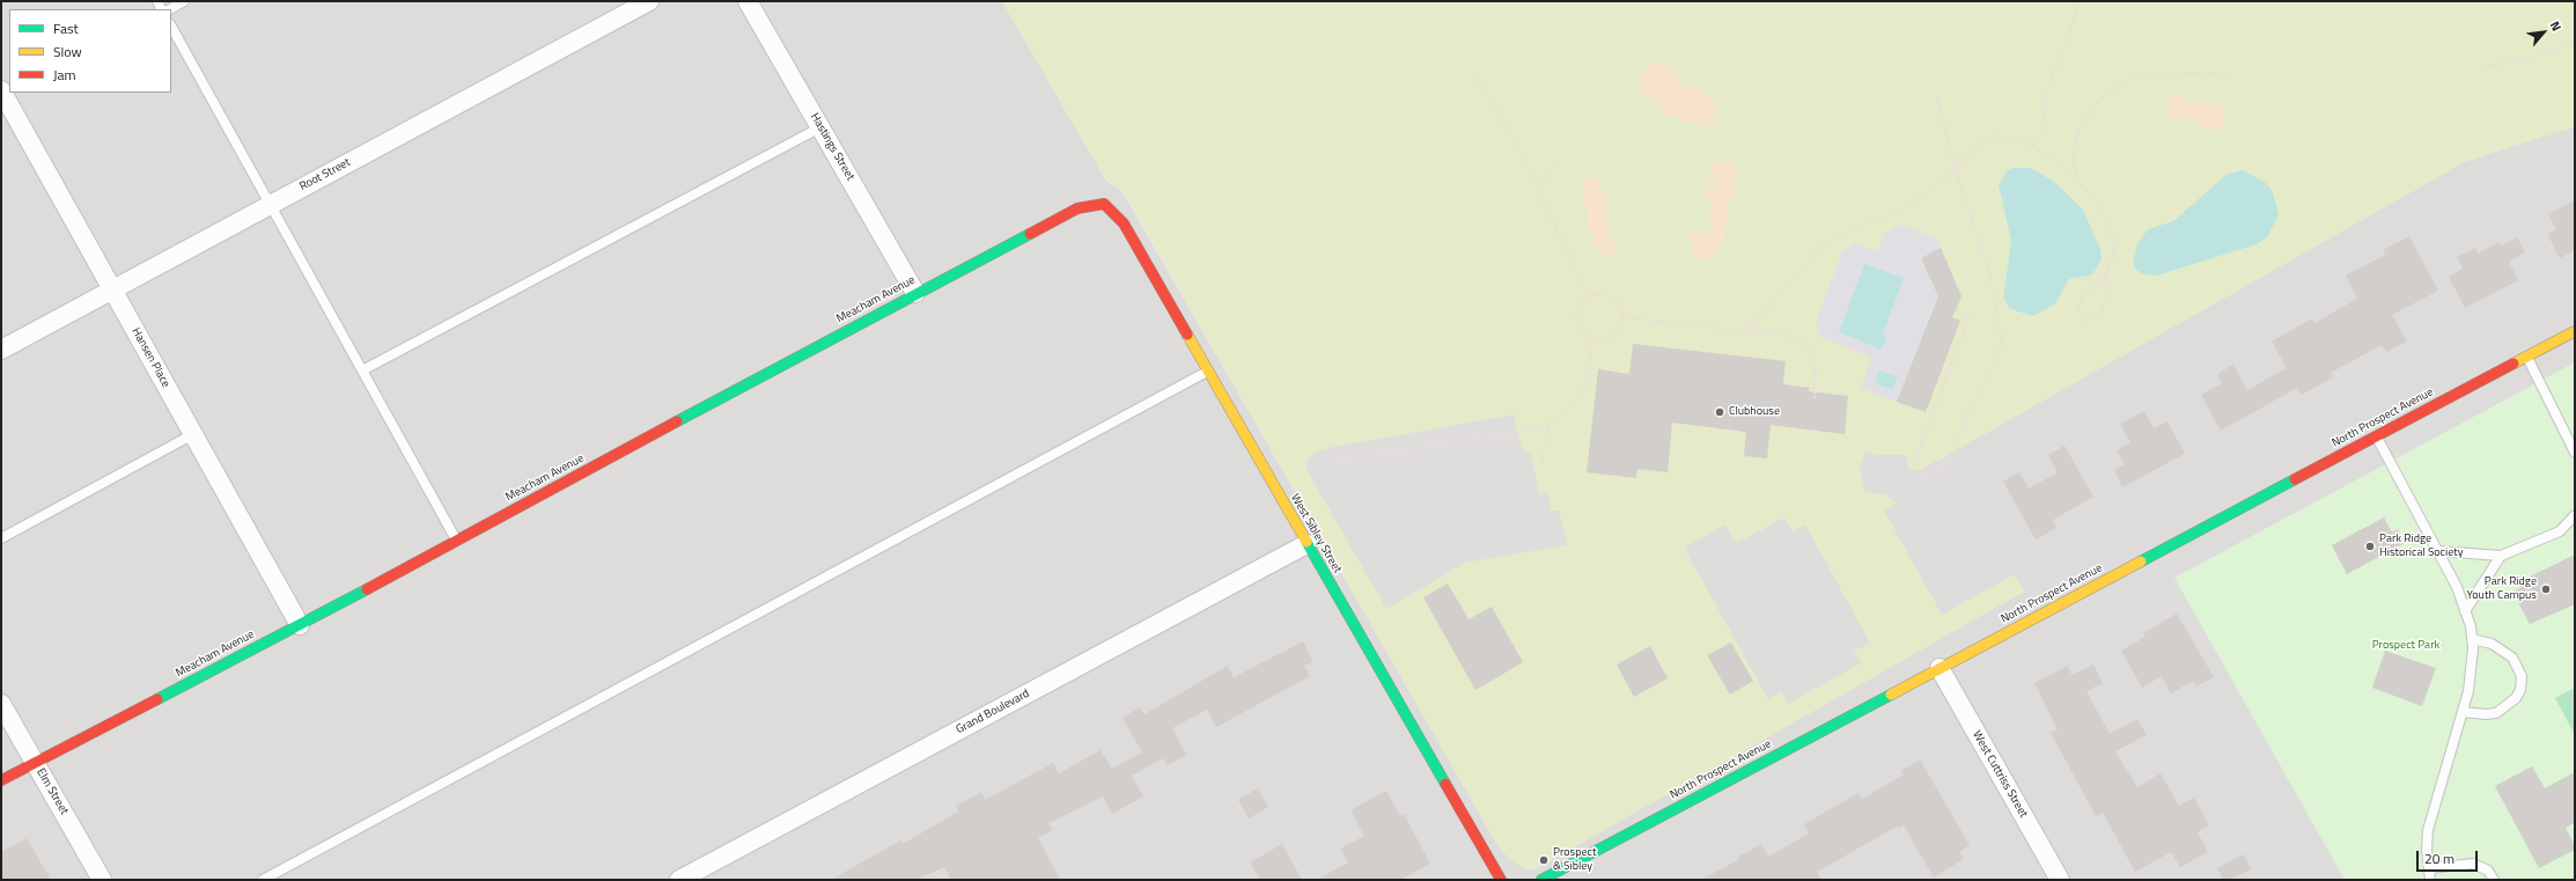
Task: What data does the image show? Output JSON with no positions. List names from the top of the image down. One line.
{"streets":{"street":["Hastings Street","Root Street","Meacham Avenue","Hansen Place","North Prospect Avenue","West Sibley Street","Grand Boulevard","West Cuttriss Street","Elm Street"]},"crossings":[["Hastings Street","Meacham Avenue"],["Root Street","Hansen Place"],["Meacham Avenue","Hansen Place"],["Meacham Avenue","West Sibley Street"],["Meacham Avenue","Elm Street"],["North Prospect Avenue","West Cuttriss Street"],["West Sibley Street","Grand Boulevard"]],"parks":["Prospect Park"],"places":["Clubhouse","Park Ridge Historical Society","Park Ridge Youth Campus","Prospect & Sibley"],"legend":["Fast","Slow","Jam"],"scale_bar":"20 m","north":"top right"}
